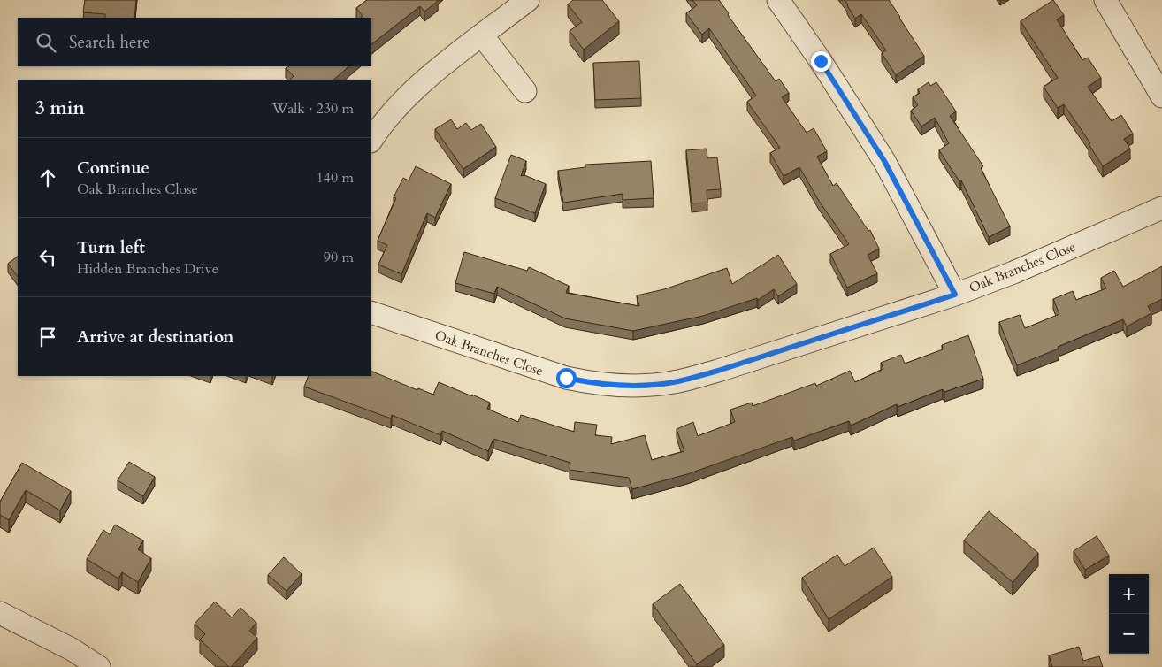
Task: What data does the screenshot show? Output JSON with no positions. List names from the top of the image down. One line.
{"streets":{"street":["Oak Branches Close"]},"page":{"search":"Search here","heading":["3 min","Walk · 230 m"],"list":[["Continue","Oak Branches Close","140 m"],["Turn left","Hidden Branches Drive","90 m"],"Arrive at destination"],"map_buttons":["+","−"]}}
